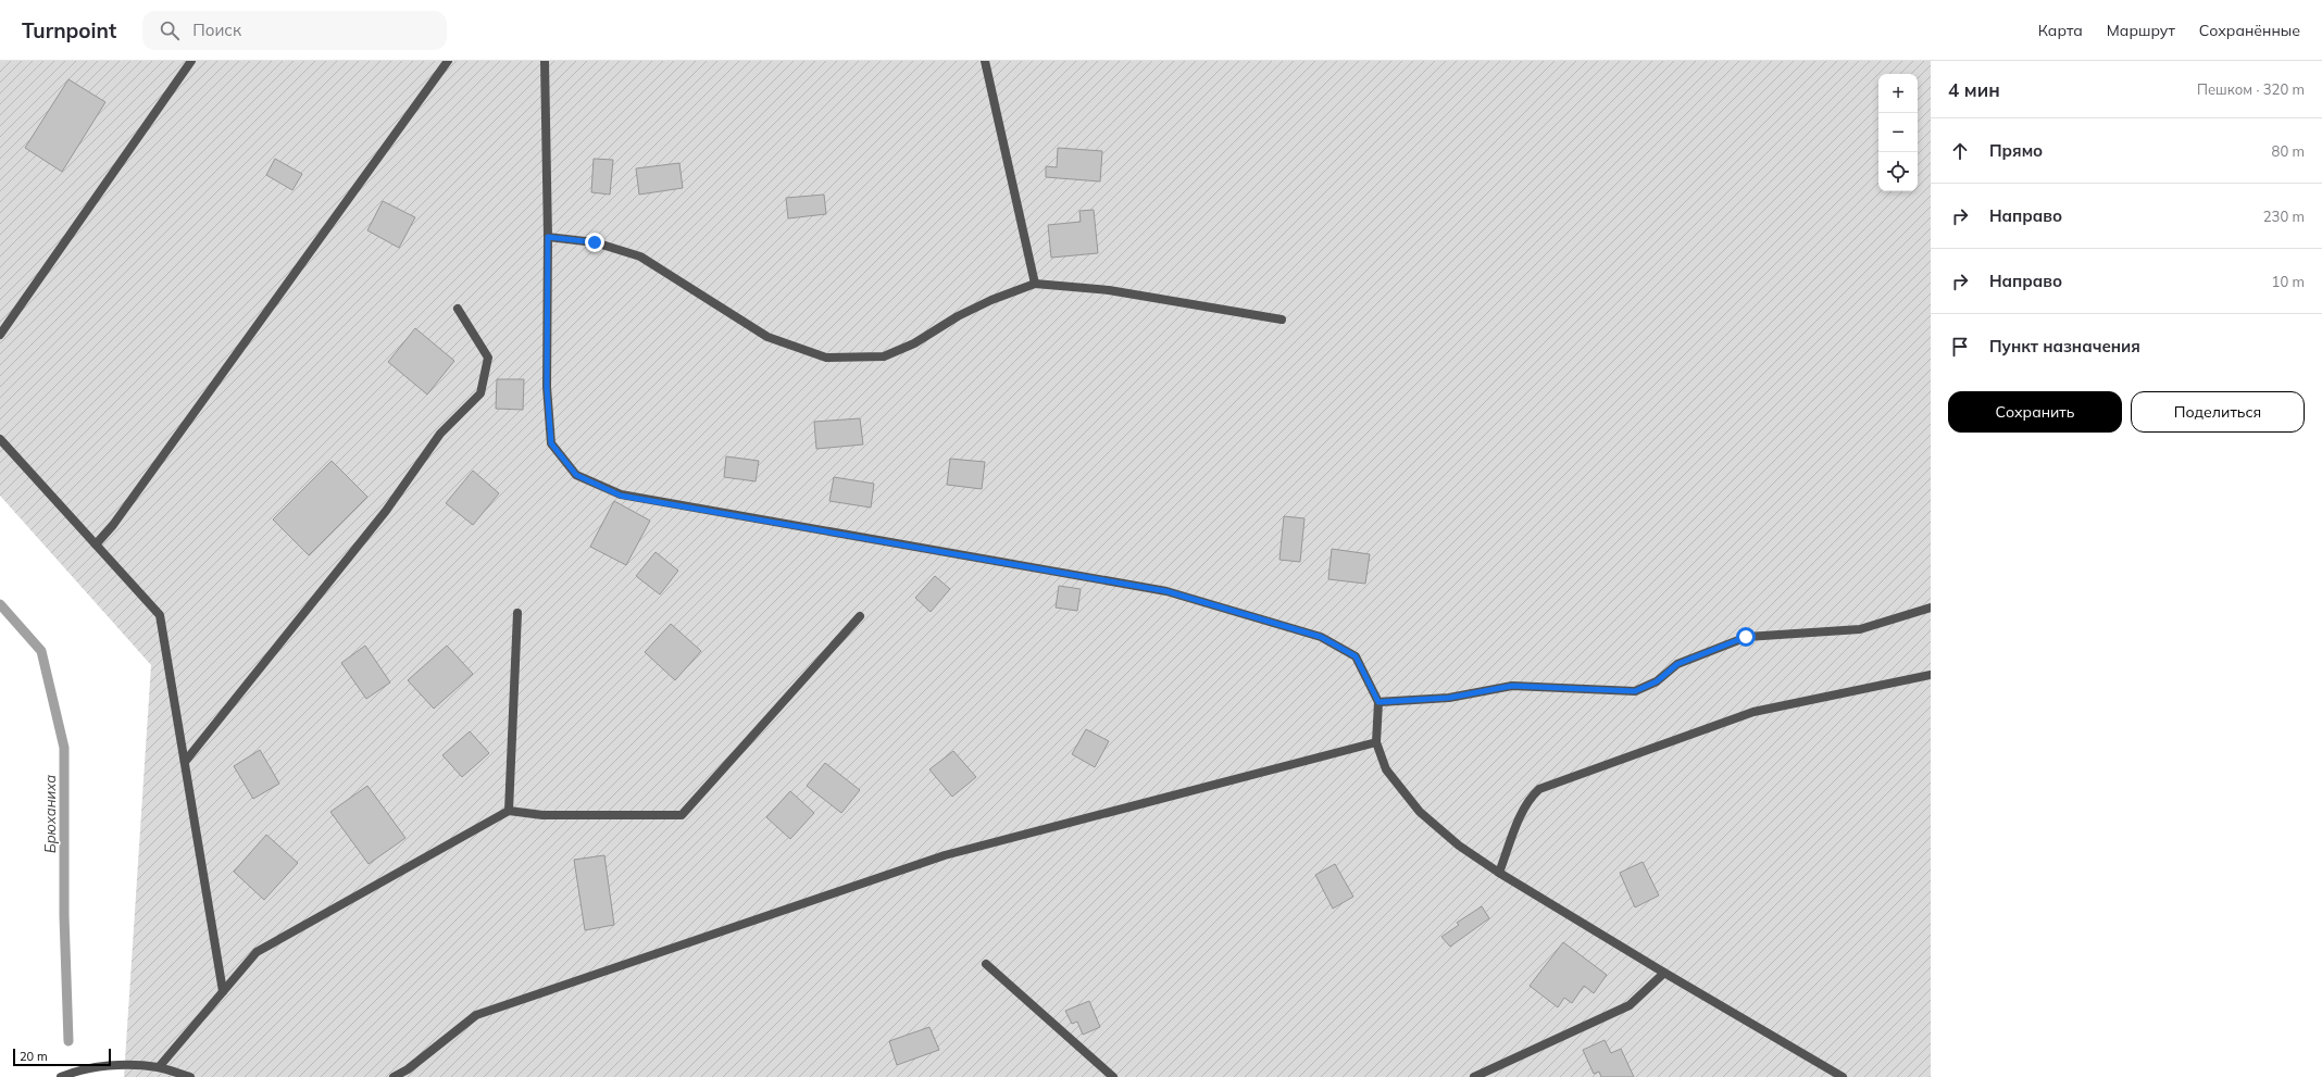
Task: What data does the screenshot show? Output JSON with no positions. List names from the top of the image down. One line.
{"water":["Брюханиха"],"scale_bar":"20 m","page":{"header":"Turnpoint","search":"Поиск","nav":["Карта","Маршрут","Сохранённые"],"heading":["4 мин","Пешком · 320 m"],"map_buttons":["+","−"],"list":[["Прямо","80 m"],["Направо","230 m"],["Направо","10 m"],"Пункт назначения"],"buttons":["Сохранить","Поделиться"],"scale":"20 m"}}
